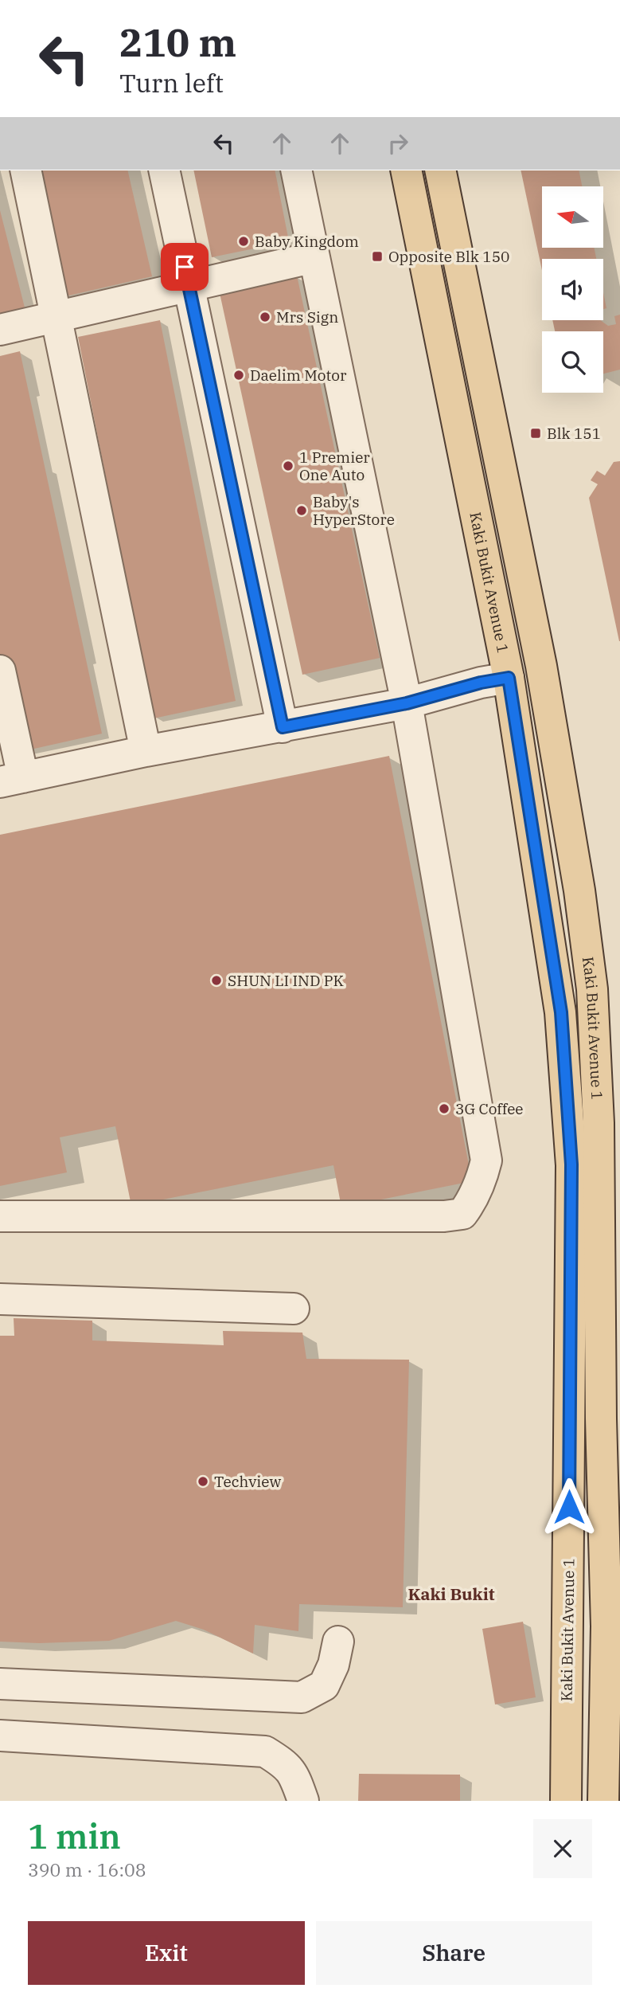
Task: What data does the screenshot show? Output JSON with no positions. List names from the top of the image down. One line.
{"streets":{"main road":["Kaki Bukit Avenue 1"]},"districts":["Kaki Bukit"],"places":{"other":["Baby Kingdom","Mrs Sign","Daelim Motor","1 Premier One Auto","Baby's HyperStore","SHUN LI IND PK","3G Coffee","Techview"],"transit":["Opposite Blk 150","Blk 151"]},"north":"left","page":{"turn":["210 m","Turn left"],"heading":["1 min","390 m · 16:08"],"buttons":["Exit","Share"]}}
